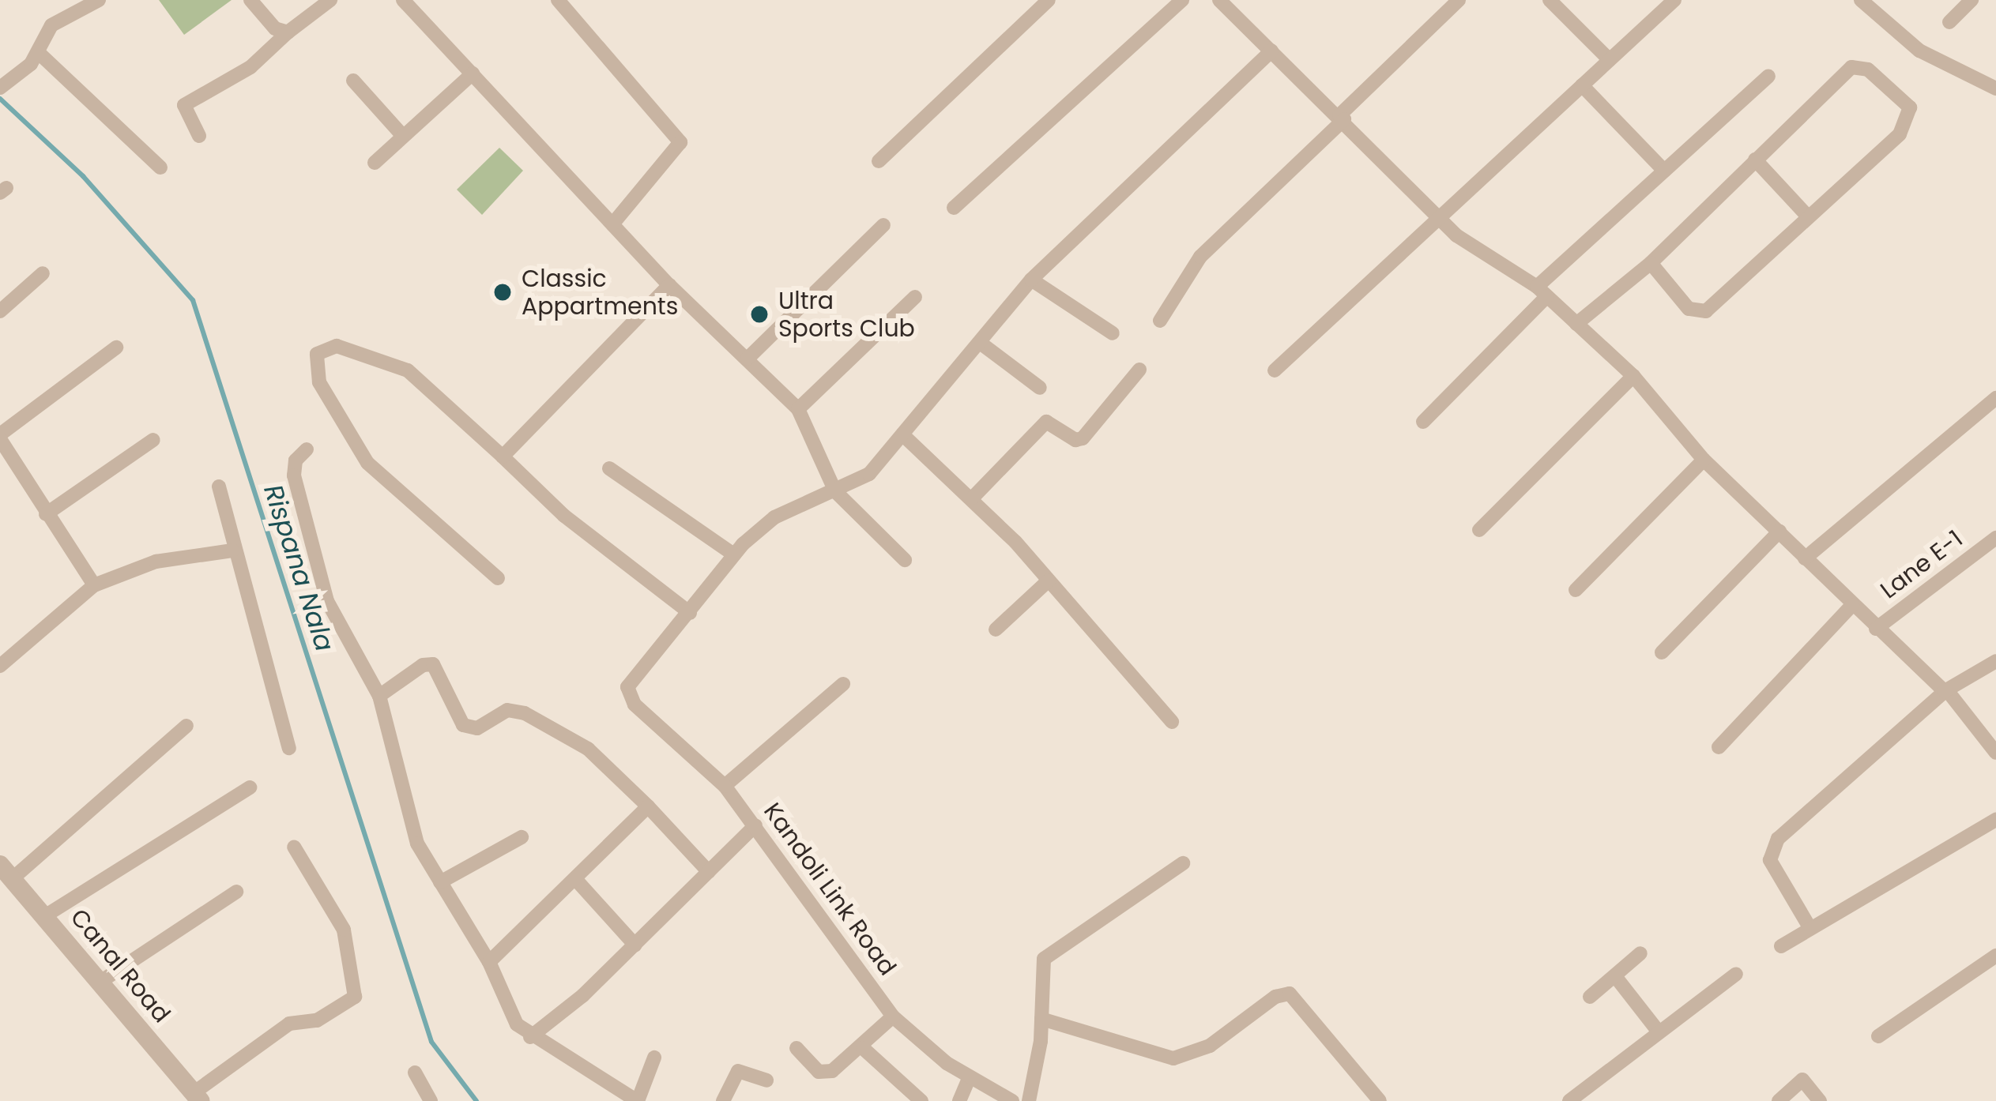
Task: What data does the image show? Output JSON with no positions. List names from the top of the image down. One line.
{"streets":{"street":["Lane E-1","Kandoli Link Road","Canal Road"]},"water":["Rispana Nala"],"places":["Classic Appartments","Ultra Sports Club"]}
